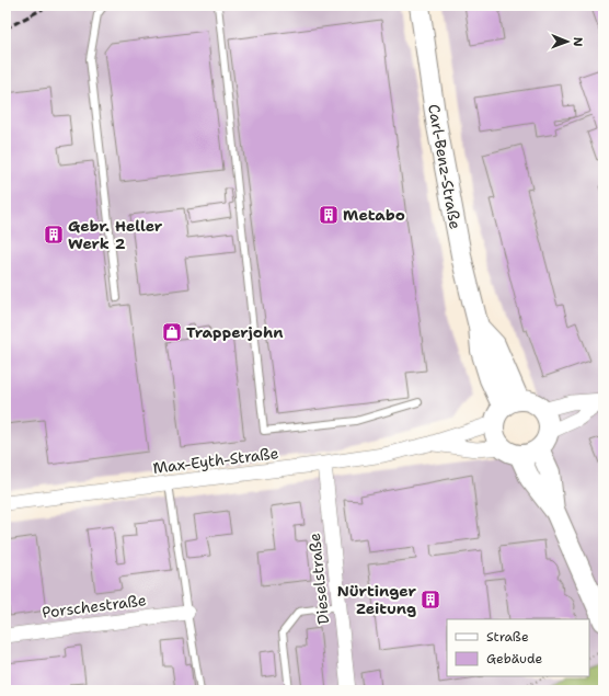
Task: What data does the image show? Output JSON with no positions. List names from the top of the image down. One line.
{"streets":{"street":["Carl-Benz-Straße","Max-Eyth-Straße","Dieselstraße","Porschestraße"]},"crossings":[["Carl-Benz-Straße","Max-Eyth-Straße"],["Max-Eyth-Straße","Dieselstraße"]],"places":{"building":["Metabo","Gebr. Heller Werk 2","Nürtinger Zeitung"],"shop":["Trapperjohn"]},"legend":["Straße","Gebäude"],"north":"right"}
